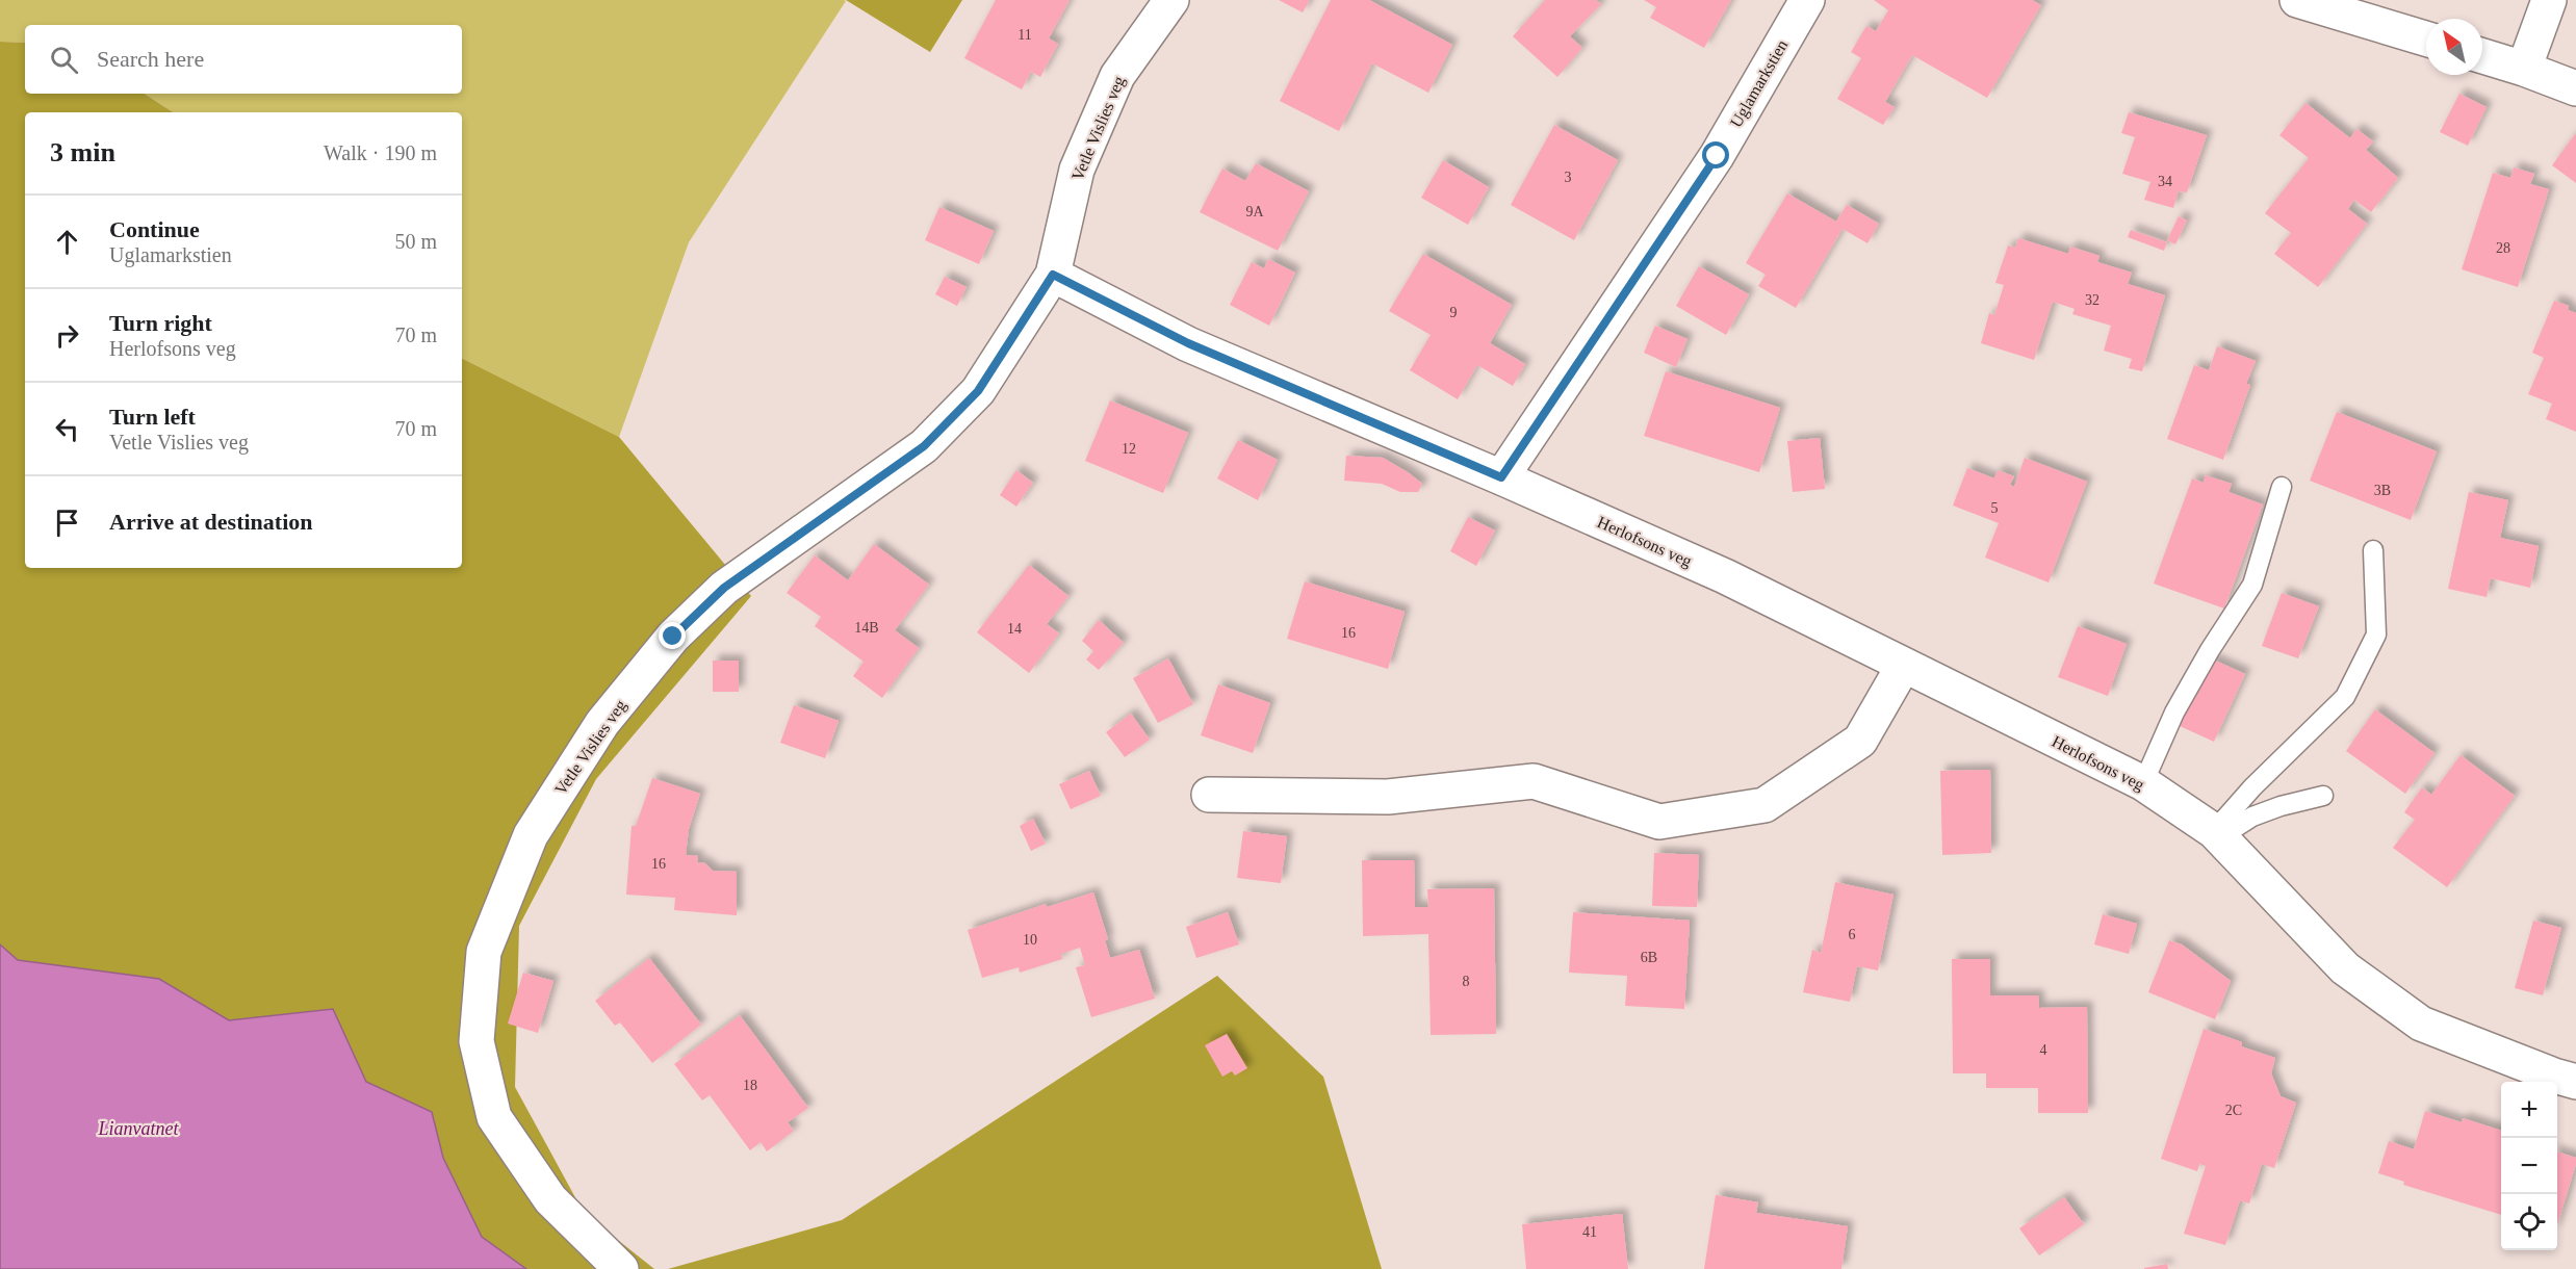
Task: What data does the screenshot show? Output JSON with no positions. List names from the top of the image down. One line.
{"streets":{"street":["Uglamarkstien","Vetle Vislies veg","Herlofsons veg"]},"crossings":[["Uglamarkstien","Herlofsons veg"],["Vetle Vislies veg","Herlofsons veg"]],"water":["Lianvatnet"],"house_numbers":["11","3","34","9A","28","32","9","12","3B","5","14B","14","16","16","6","10","6B","8","4","18","2C","41"],"north":"top left","page":{"search":"Search here","heading":["3 min","Walk · 190 m"],"list":[["Continue","Uglamarkstien","50 m"],["Turn right","Herlofsons veg","70 m"],["Turn left","Vetle Vislies veg","70 m"],"Arrive at destination"],"map_buttons":["+","−"]}}
